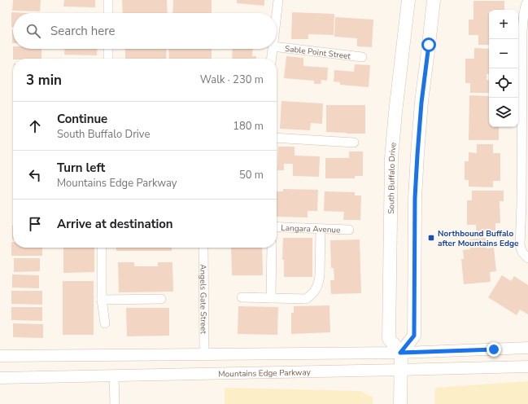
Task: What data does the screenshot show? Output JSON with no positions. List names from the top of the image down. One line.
{"streets":{"main road":["South Buffalo Drive"],"street":["Sable Point Street","Langara Avenue","Angels Gate Street","Mountains Edge Parkway"]},"places":{"transit":["Northbound Buffalo after Mountains Edge"]},"page":{"map_buttons":["+","−"],"search":"Search here","heading":["3 min","Walk · 230 m"],"list":[["Continue","South Buffalo Drive","180 m"],["Turn left","Mountains Edge Parkway","50 m"],"Arrive at destination"]}}
